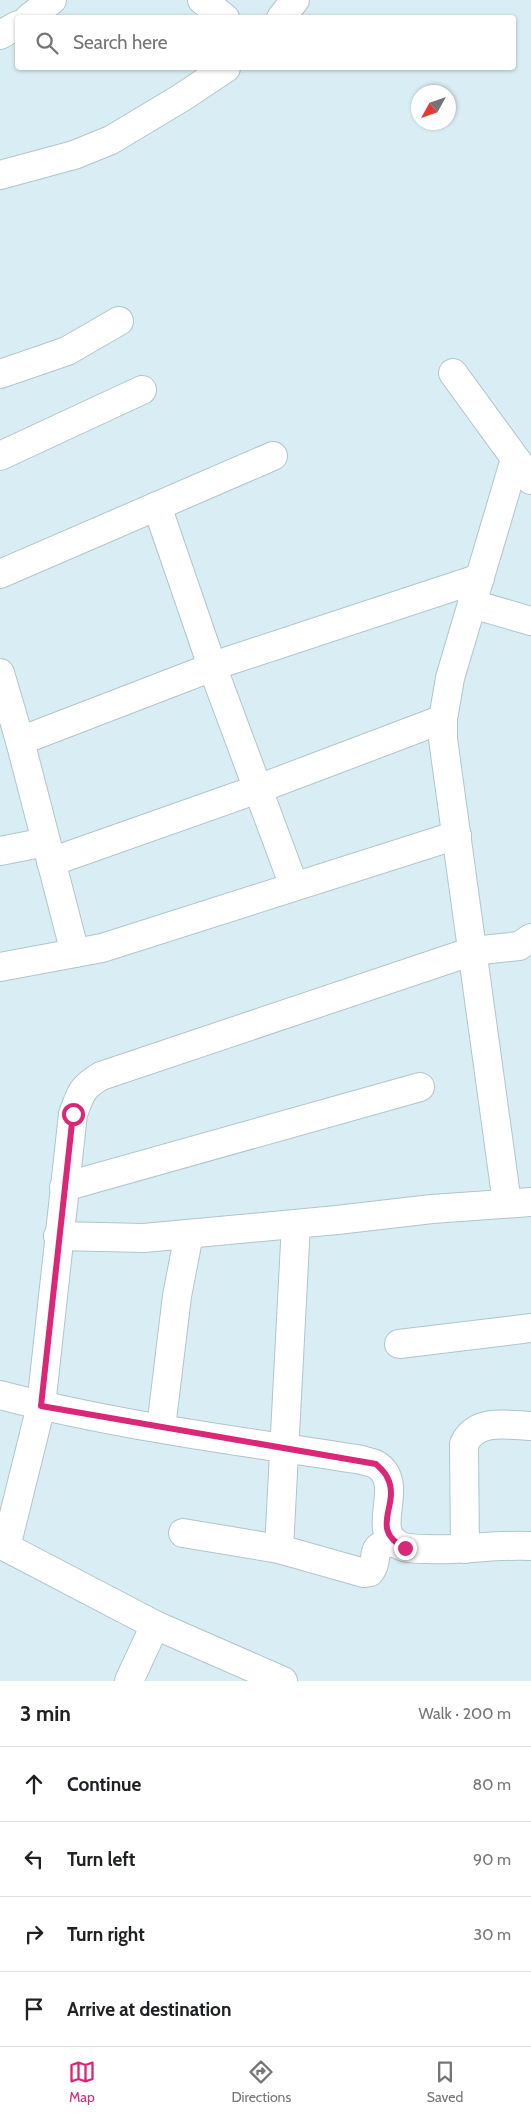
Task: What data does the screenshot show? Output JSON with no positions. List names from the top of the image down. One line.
{"north":"bottom left","page":{"search":"Search here","heading":["3 min","Walk · 200 m"],"list":[["Continue","80 m"],["Turn left","90 m"],["Turn right","30 m"],"Arrive at destination"],"nav":["Map","Directions","Saved"]}}
